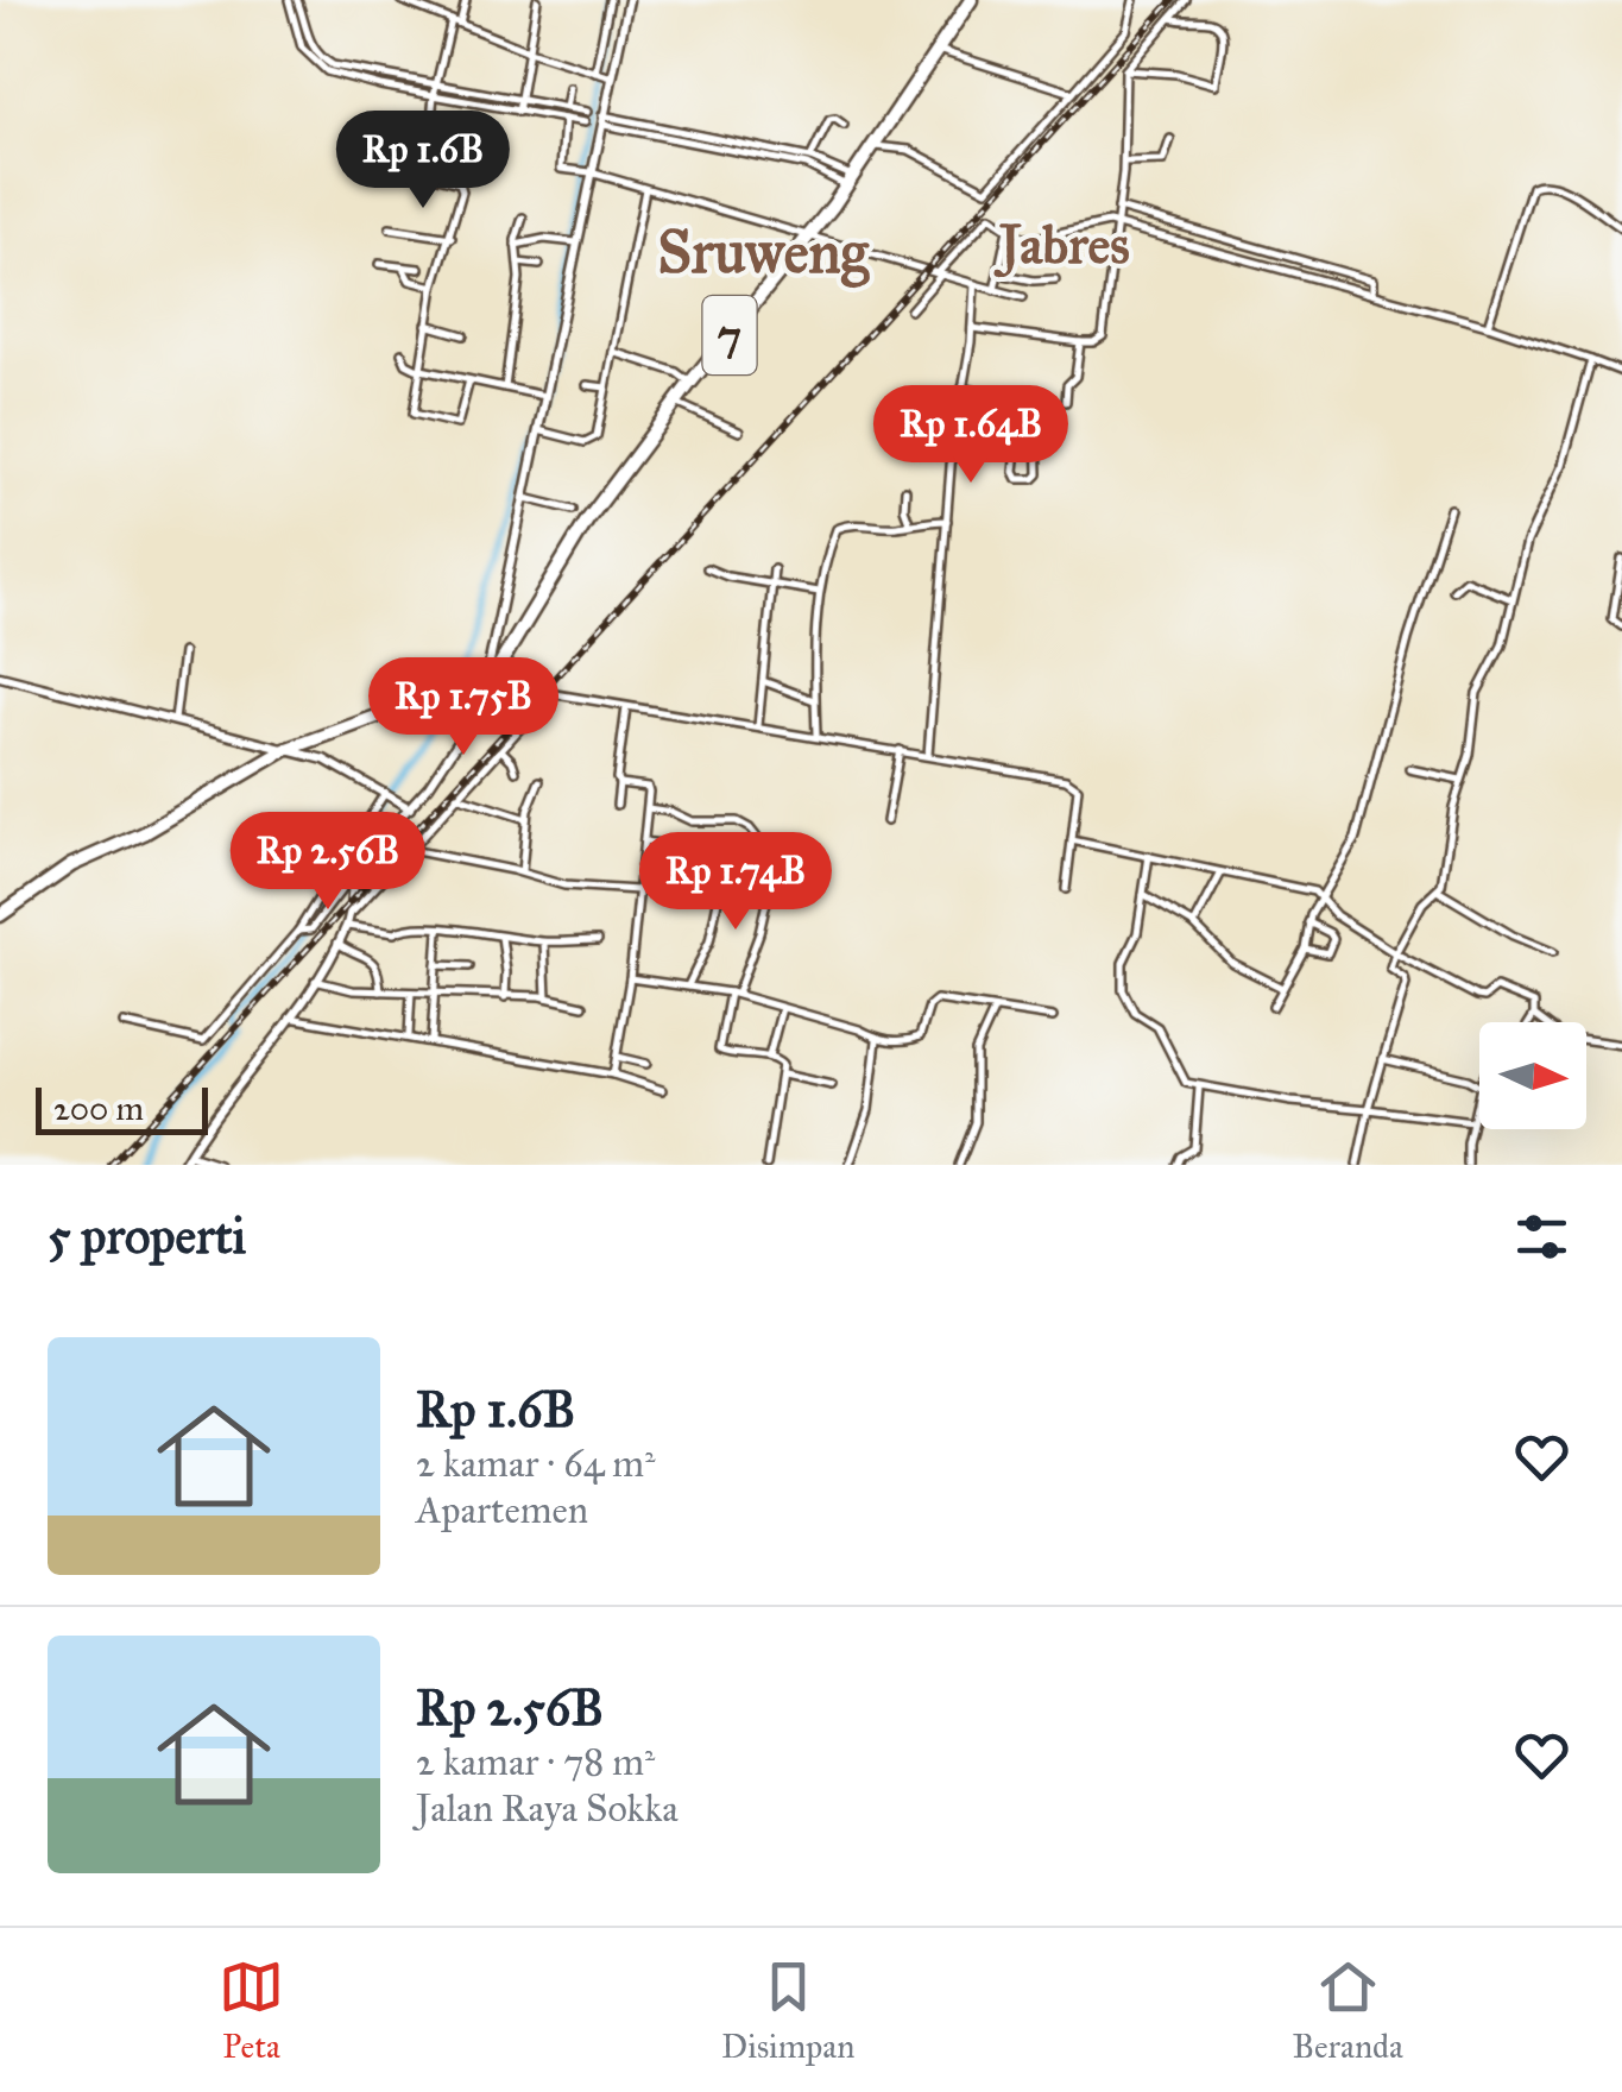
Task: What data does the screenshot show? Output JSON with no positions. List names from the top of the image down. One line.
{"streets":{"highway":["7"]},"districts":["Jabres","Sruweng"],"scale_bar":"200 m","north":"right","page":{"price":["Rp 1.6B","Rp 1.64B","Rp 1.75B","Rp 2.56B","Rp 1.74B"],"scale":"200 m","heading":"5 properti","list":[{"name":"Rp 1.6B","note":"2 kamar · 64 m² · Apartemen"},{"name":"Rp 2.56B","note":"2 kamar · 78 m² · Jalan Raya Sokka"}],"tabs":["Peta","Disimpan","Beranda"]}}
